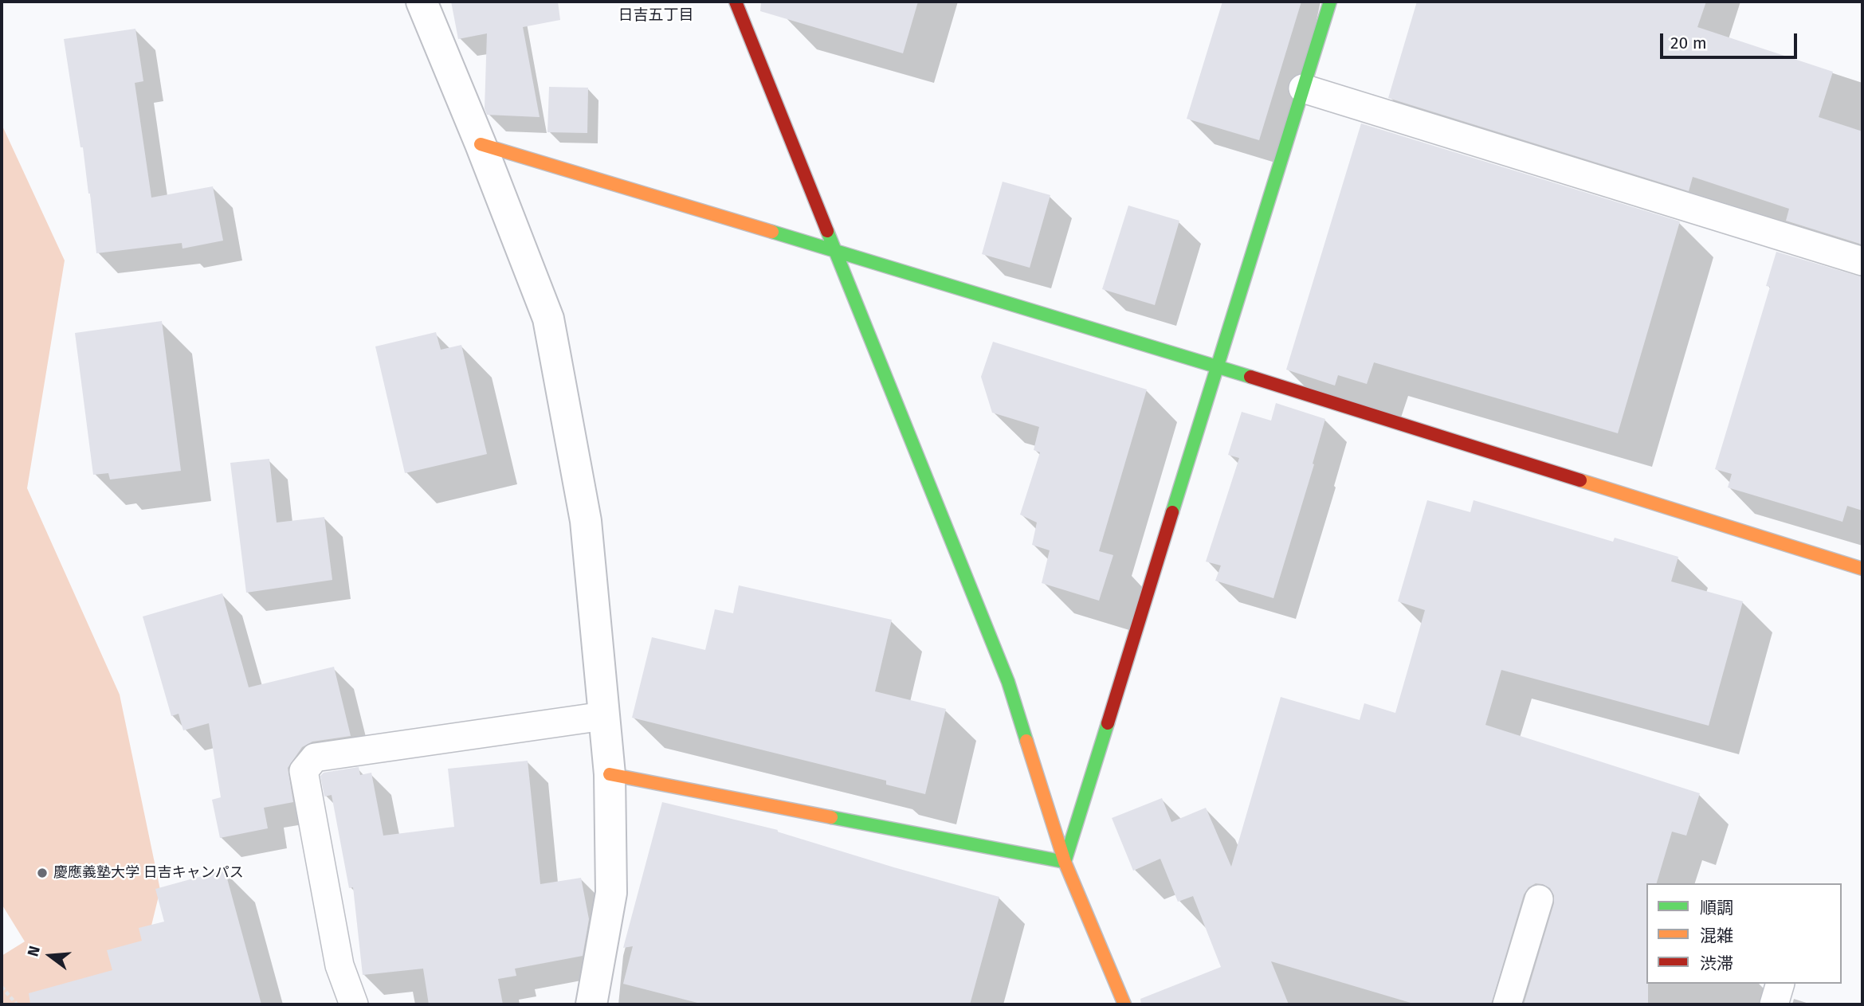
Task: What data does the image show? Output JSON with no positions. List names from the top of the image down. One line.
{"districts":["日吉五丁目"],"places":["慶應義塾大学 日吉キャンパス"],"legend":["順調","混雑","渋滞"],"scale_bar":"20 m","north":"left"}
